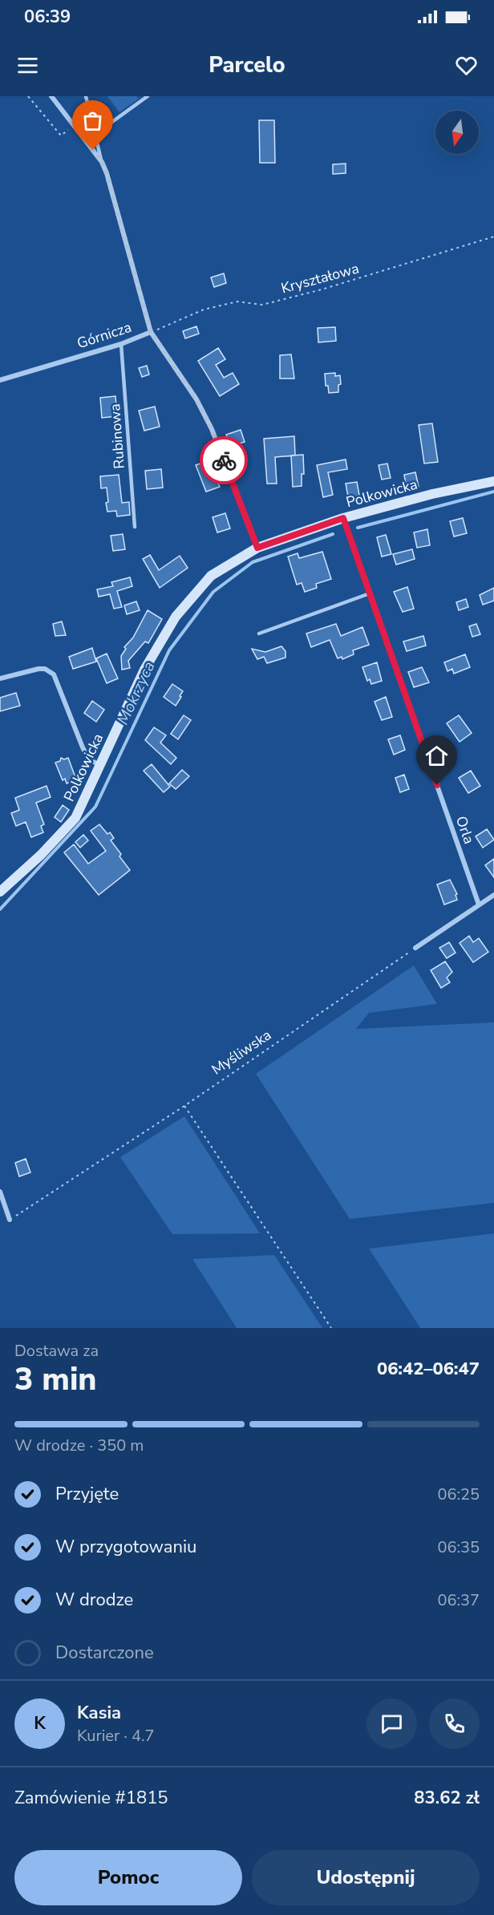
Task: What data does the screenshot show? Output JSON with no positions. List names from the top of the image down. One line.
{"streets":{"street":["Górnicza","Polkowicka","Orla"],"lane":["Rubinowa"],"path":["Kryształowa","Myśliwska"]},"crossings":[["Kryształowa","Górnicza"],["Górnicza","Rubinowa"],["Górnicza","Polkowicka"],["Polkowicka","Orla"]],"water":["Mokrzyca"],"north":"bottom","page":{"status":"06:39","header":"Parcelo","heading":["3 min","Dostawa za","06:42–06:47"],"panel":["Kasia","Kurier · 4.7","Zamówienie #1815","83.62 zł"],"bar":"W drodze · 350 m","list":[["Przyjęte","06:25"],["W przygotowaniu","06:35"],["W drodze","06:37"],"Dostarczone"],"round":"K","buttons":["Pomoc","Udostępnij"]}}
